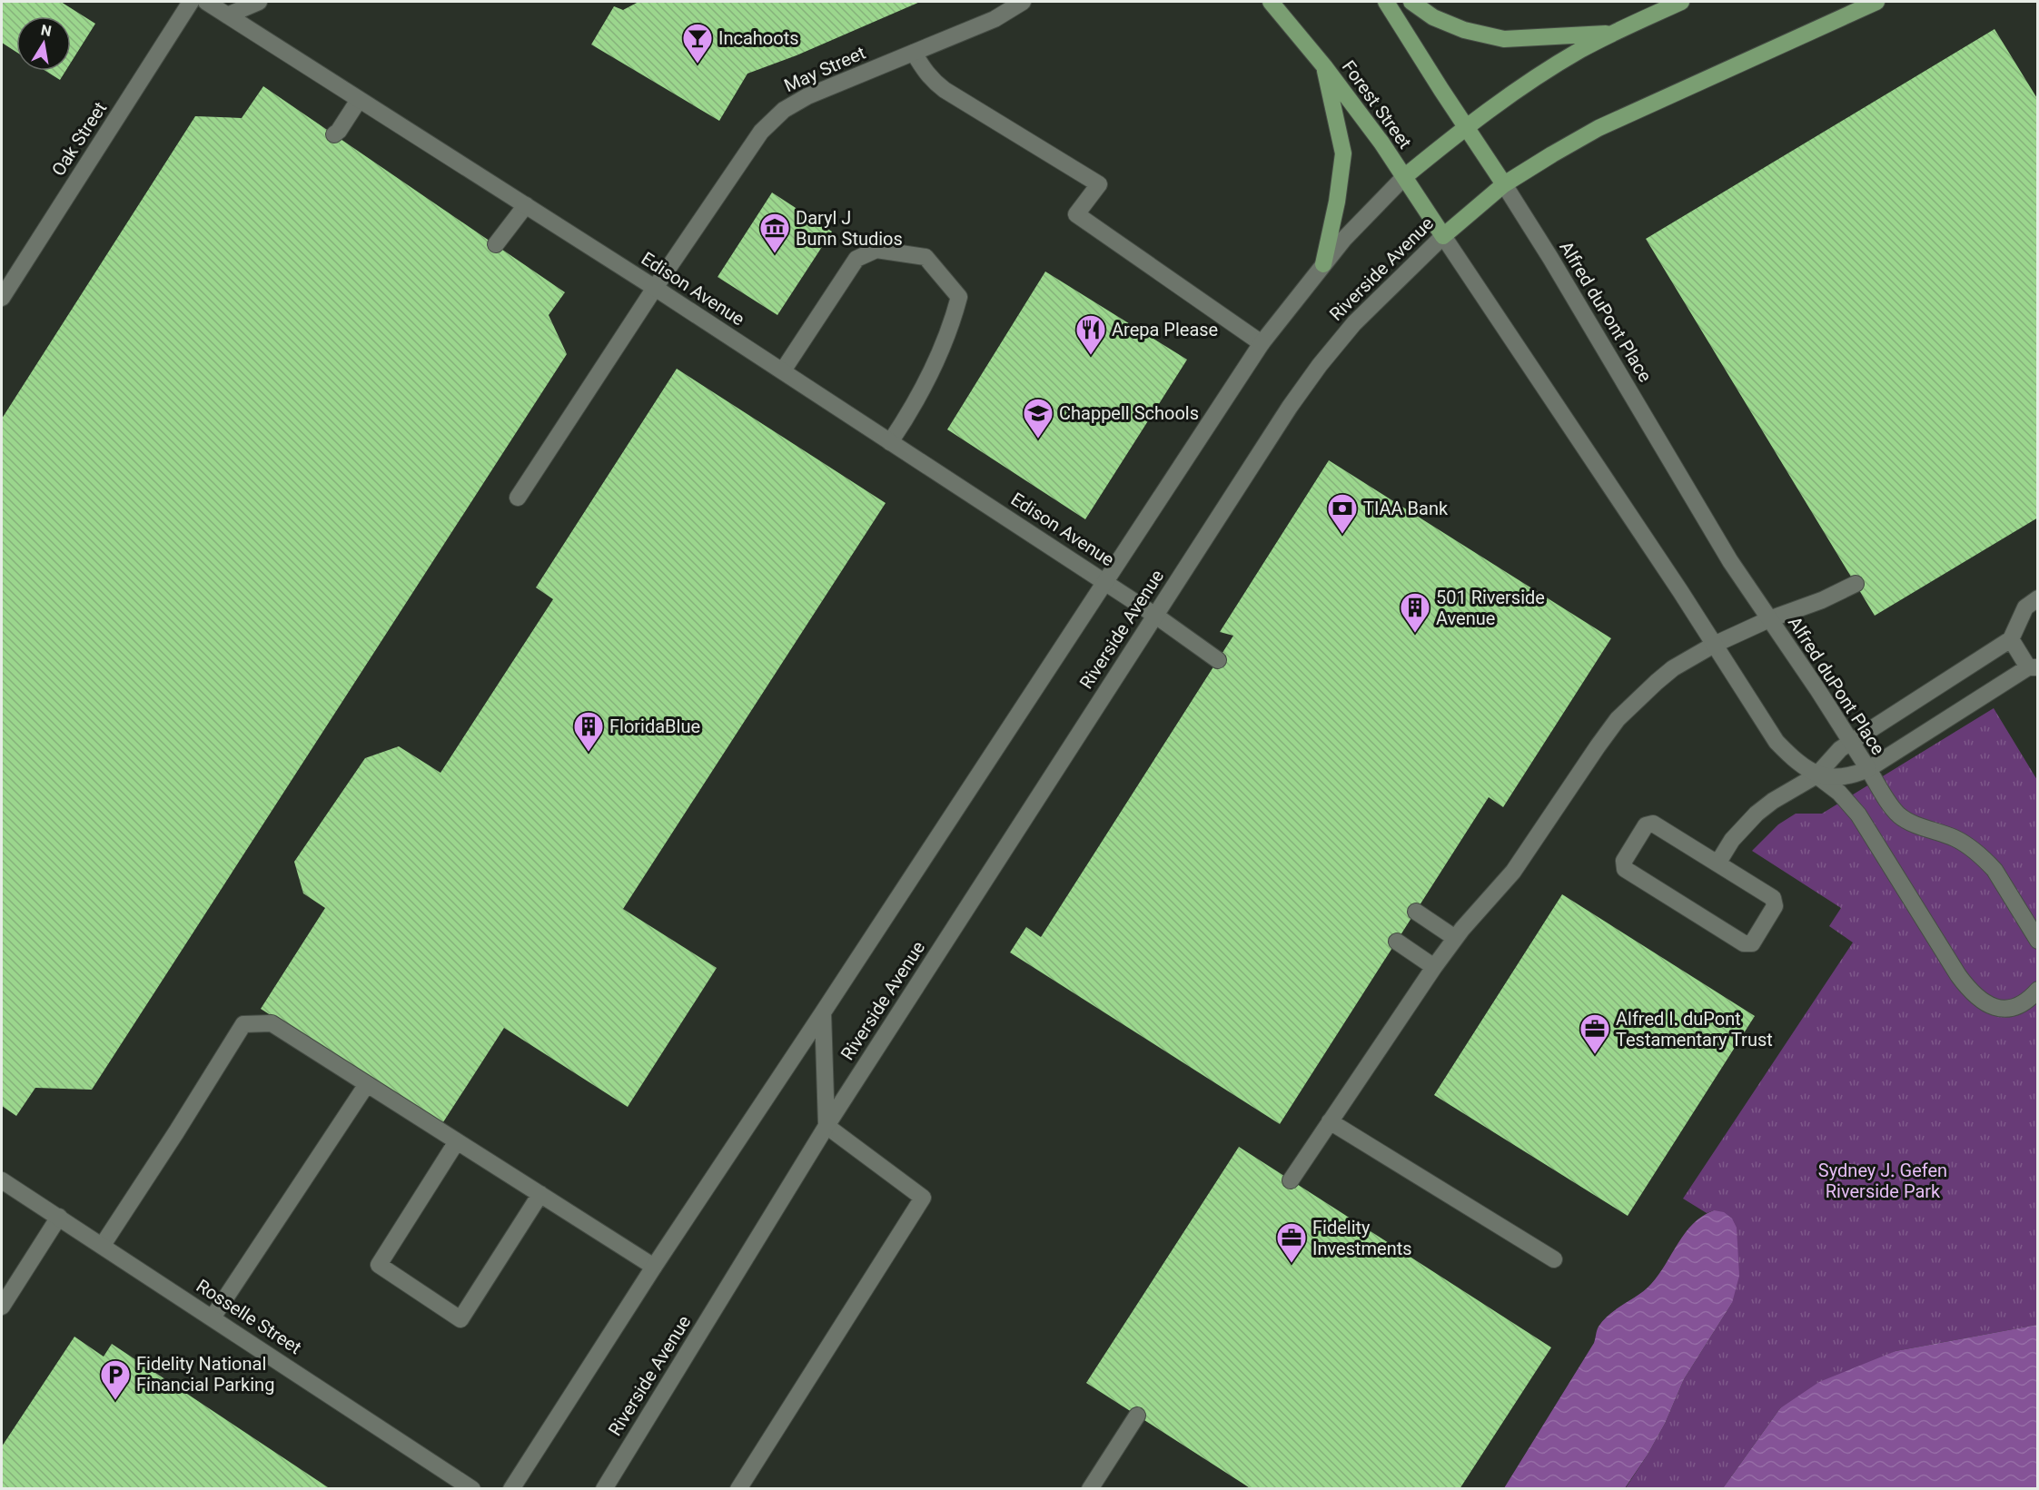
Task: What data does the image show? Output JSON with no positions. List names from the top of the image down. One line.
{"streets":{"main road":["May Street","Forest Street","Oak Street","Riverside Avenue","Edison Avenue","Alfred duPont Place","Rosselle Street"]},"crossings":[["May Street","Edison Avenue"],["Forest Street","Riverside Avenue"],["Riverside Avenue","Edison Avenue"],["Riverside Avenue","Alfred duPont Place"]],"parks":["Sydney J. Gefen Riverside Park"],"places":{"bar":["Incahoots"],"museum":["Daryl J Bunn Studios"],"restaurant":["Arepa Please"],"school or university":["Chappell Schools"],"bank":["TIAA Bank"],"building":["501 Riverside Avenue","FloridaBlue"],"office":["Alfred I. duPont Testamentary Trust","Fidelity Investments"],"parking":["Fidelity National Financial Parking"]},"north":"top"}
